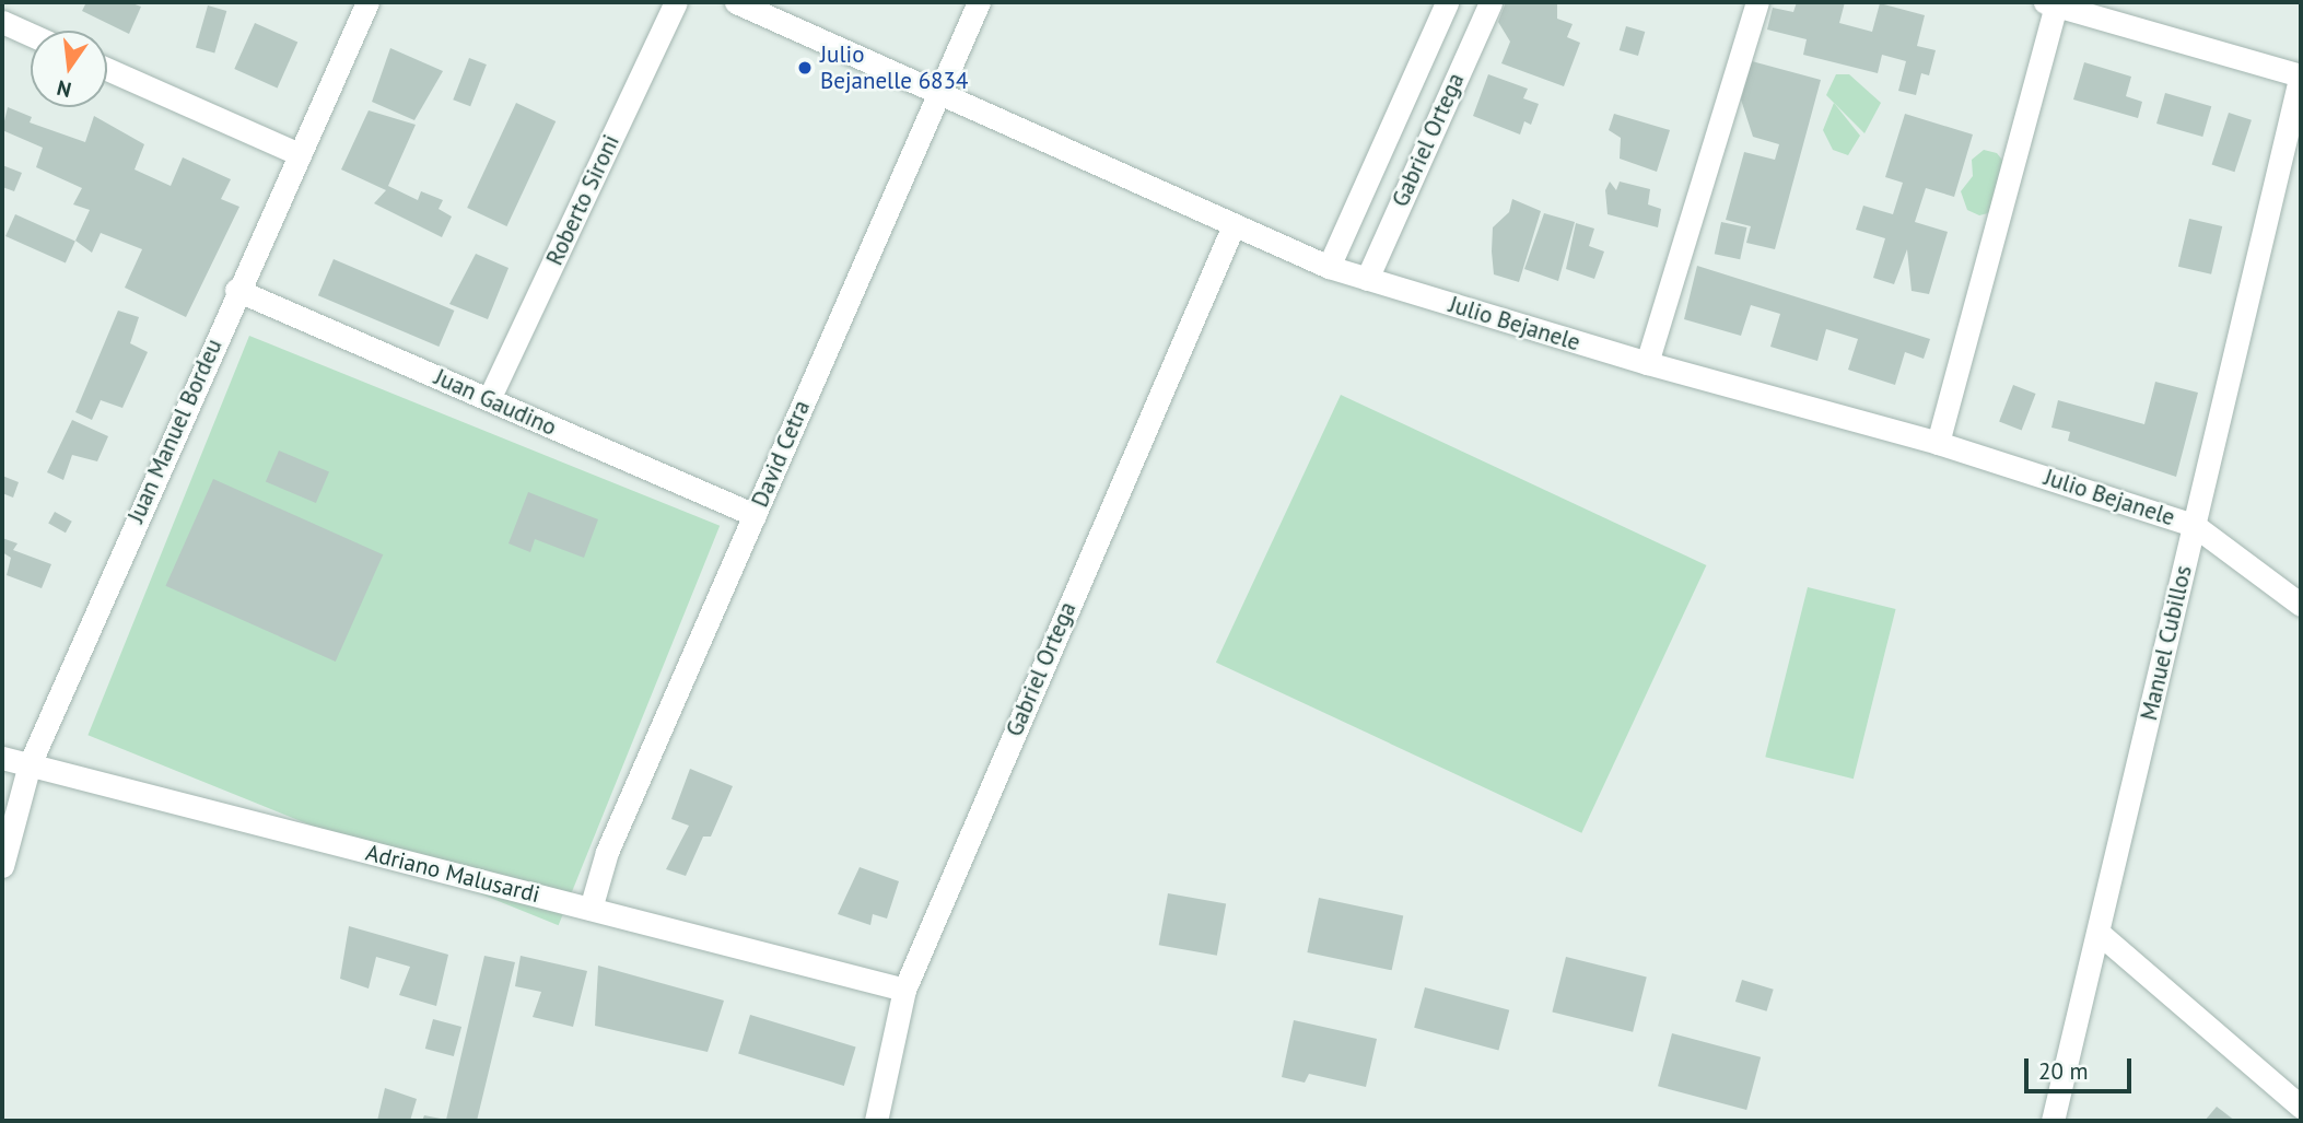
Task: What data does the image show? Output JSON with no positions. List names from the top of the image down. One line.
{"streets":{"street":["Gabriel Ortega","Roberto Sironi","Julio Bejanele","Juan Gaudino","Juan Manuel Bordeu","David Cetra","Manuel Cubillos","Adriano Malusardi"]},"crossings":[["Gabriel Ortega","Julio Bejanele"],["Gabriel Ortega","Adriano Malusardi"],["Roberto Sironi","Juan Gaudino"],["Julio Bejanele","David Cetra"],["Julio Bejanele","Manuel Cubillos"],["Juan Gaudino","Juan Manuel Bordeu"],["Juan Gaudino","David Cetra"],["Juan Manuel Bordeu","Adriano Malusardi"],["David Cetra","Adriano Malusardi"]],"places":["Julio Bejanelle 6834"],"scale_bar":"20 m","north":"bottom"}
